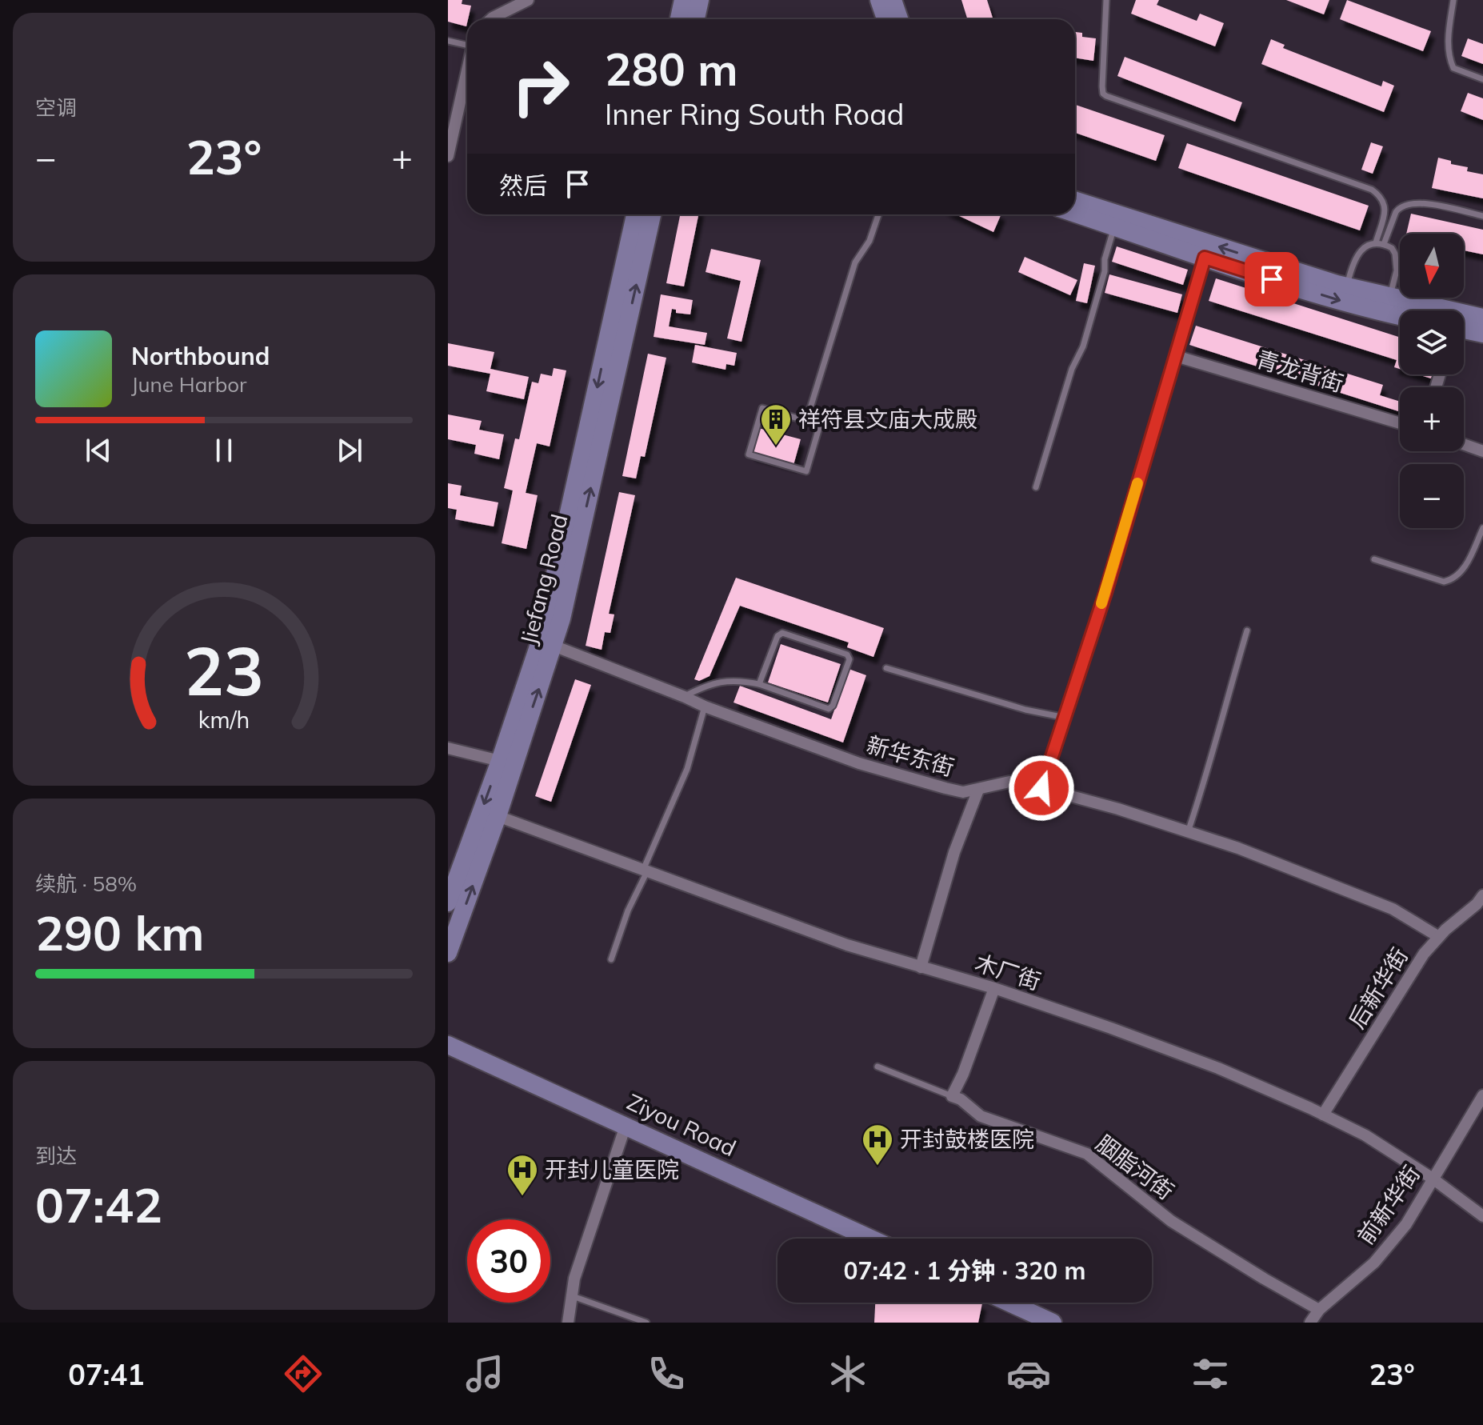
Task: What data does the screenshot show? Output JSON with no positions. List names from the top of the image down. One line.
{"streets":{"main road":["Jiefang Road","Ziyou Road"],"street":["青龙背街","新华东街","木厂街","后新华街","胭脂河街","前新华街"]},"crossings":[["Jiefang Road","新华东街"],["Jiefang Road","木厂街"],["新华东街","后新华街"],["木厂街","后新华街"],["木厂街","前新华街"],["胭脂河街","前新华街"]],"places":{"building":["祥符县文庙大成殿"],"hospital":["开封鼓楼医院","开封儿童医院"]},"north":"bottom","page":{"tile":["空调",["续航 · 58%","290 km"],["到达","07:42"]],"turn":["280 m","Inner Ring South Road"],"heat":["−","23°","+"],"then":"然后","map_buttons":["+","−"],"song":["Northbound","June Harbor"],"limit":"30","trip":"07:42 · 1 分钟 · 320 m","tabs":["07:41","23°"],"gauge":["23","km/h"]}}
